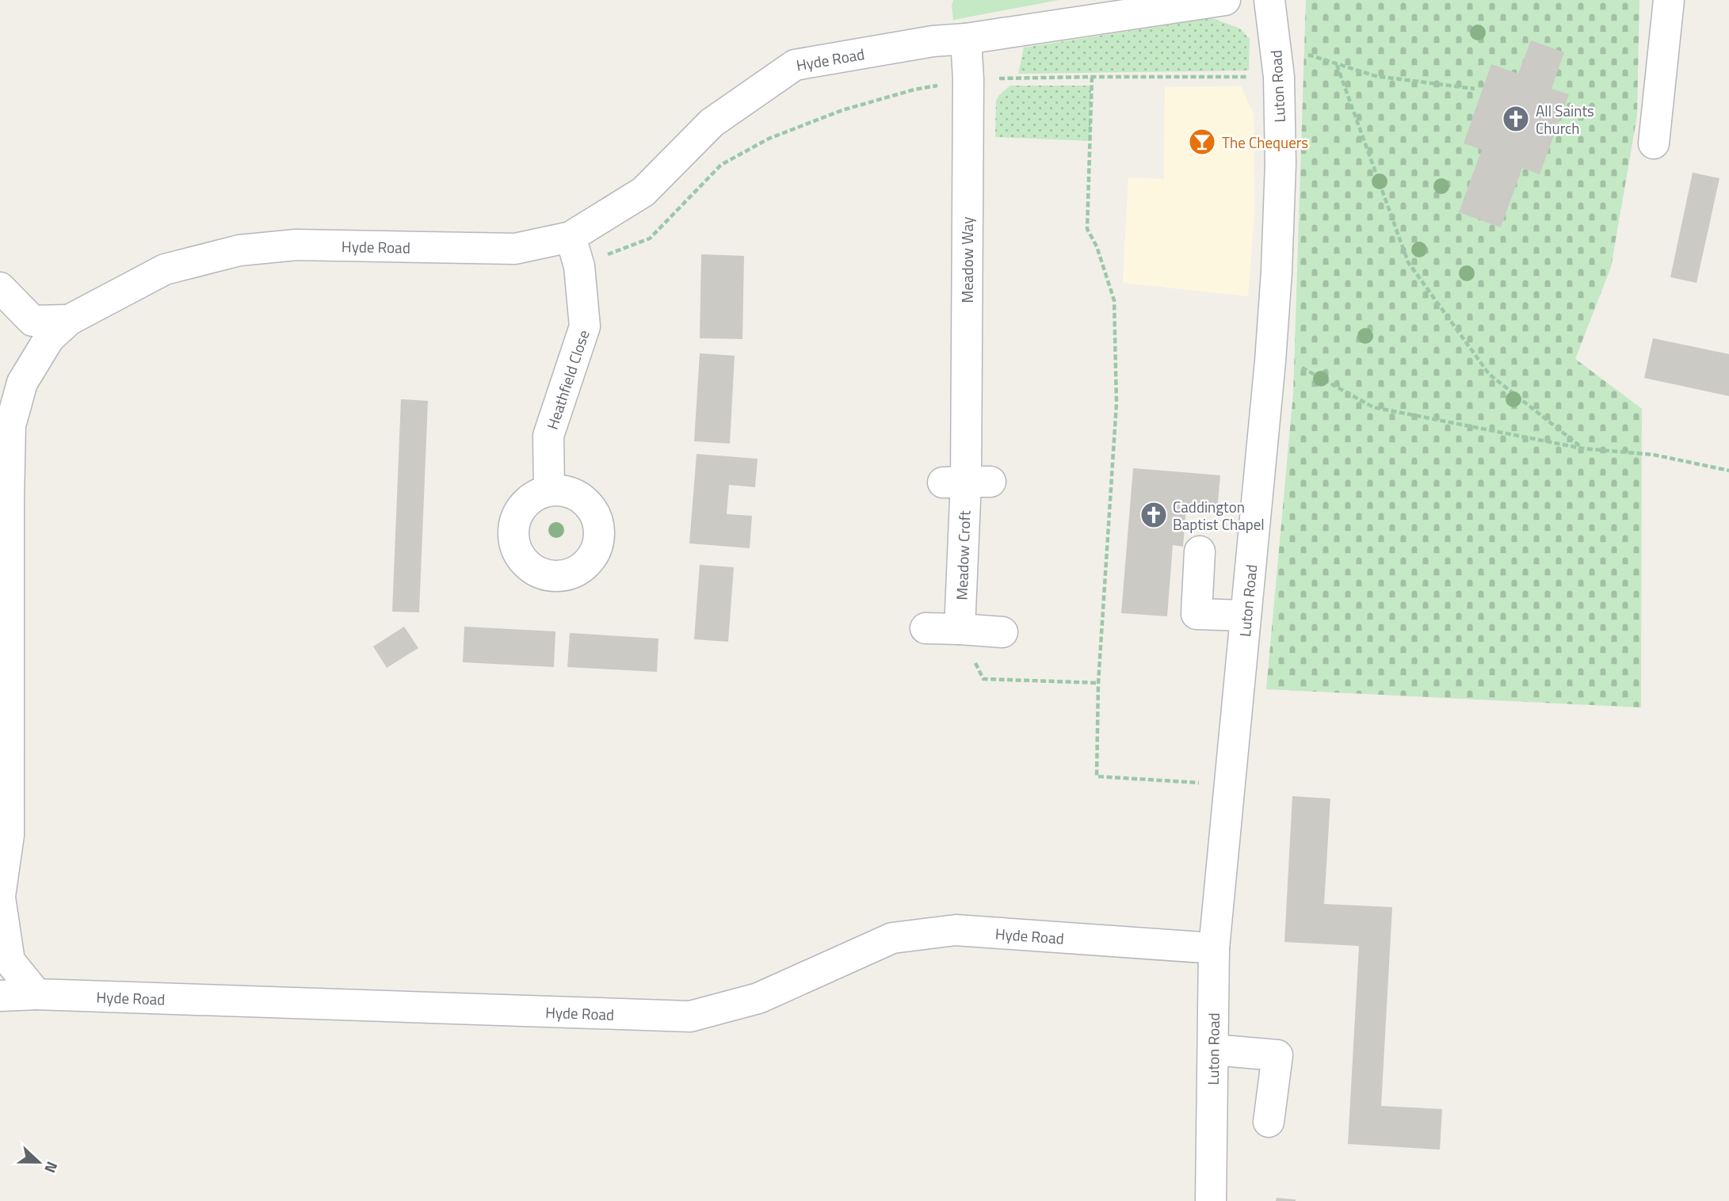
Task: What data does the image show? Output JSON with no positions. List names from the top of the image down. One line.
{"streets":{"street":["Hyde Road","Luton Road","Meadow Way","Heathfield Close","Meadow Croft"]},"crossings":[["Hyde Road","Luton Road"],["Hyde Road","Meadow Way"],["Hyde Road","Heathfield Close"],["Meadow Way","Meadow Croft"]],"places":{"church":["All Saints Church","Caddington Baptist Chapel"],"bar":["The Chequers"]},"north":"right"}
